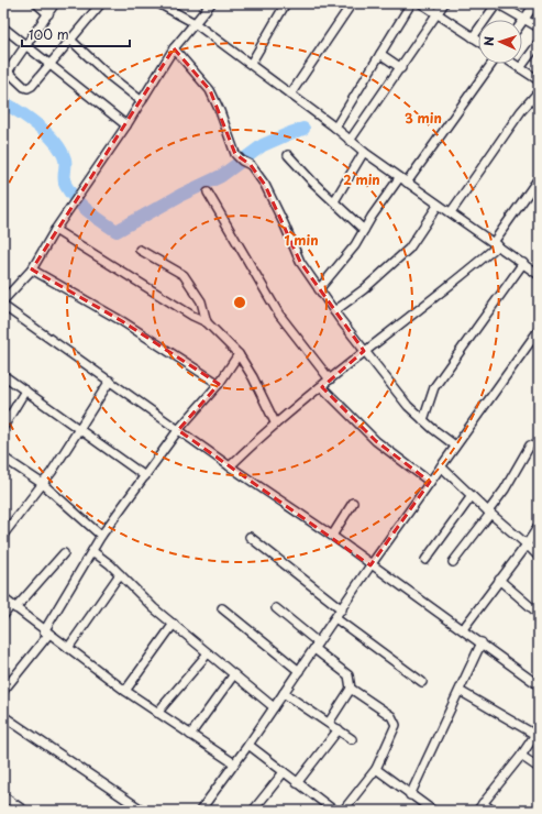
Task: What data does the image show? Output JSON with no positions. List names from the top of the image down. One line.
{"scale_bar":"100 m","north":"left","rings":["3 min","2 min","1 min"]}
